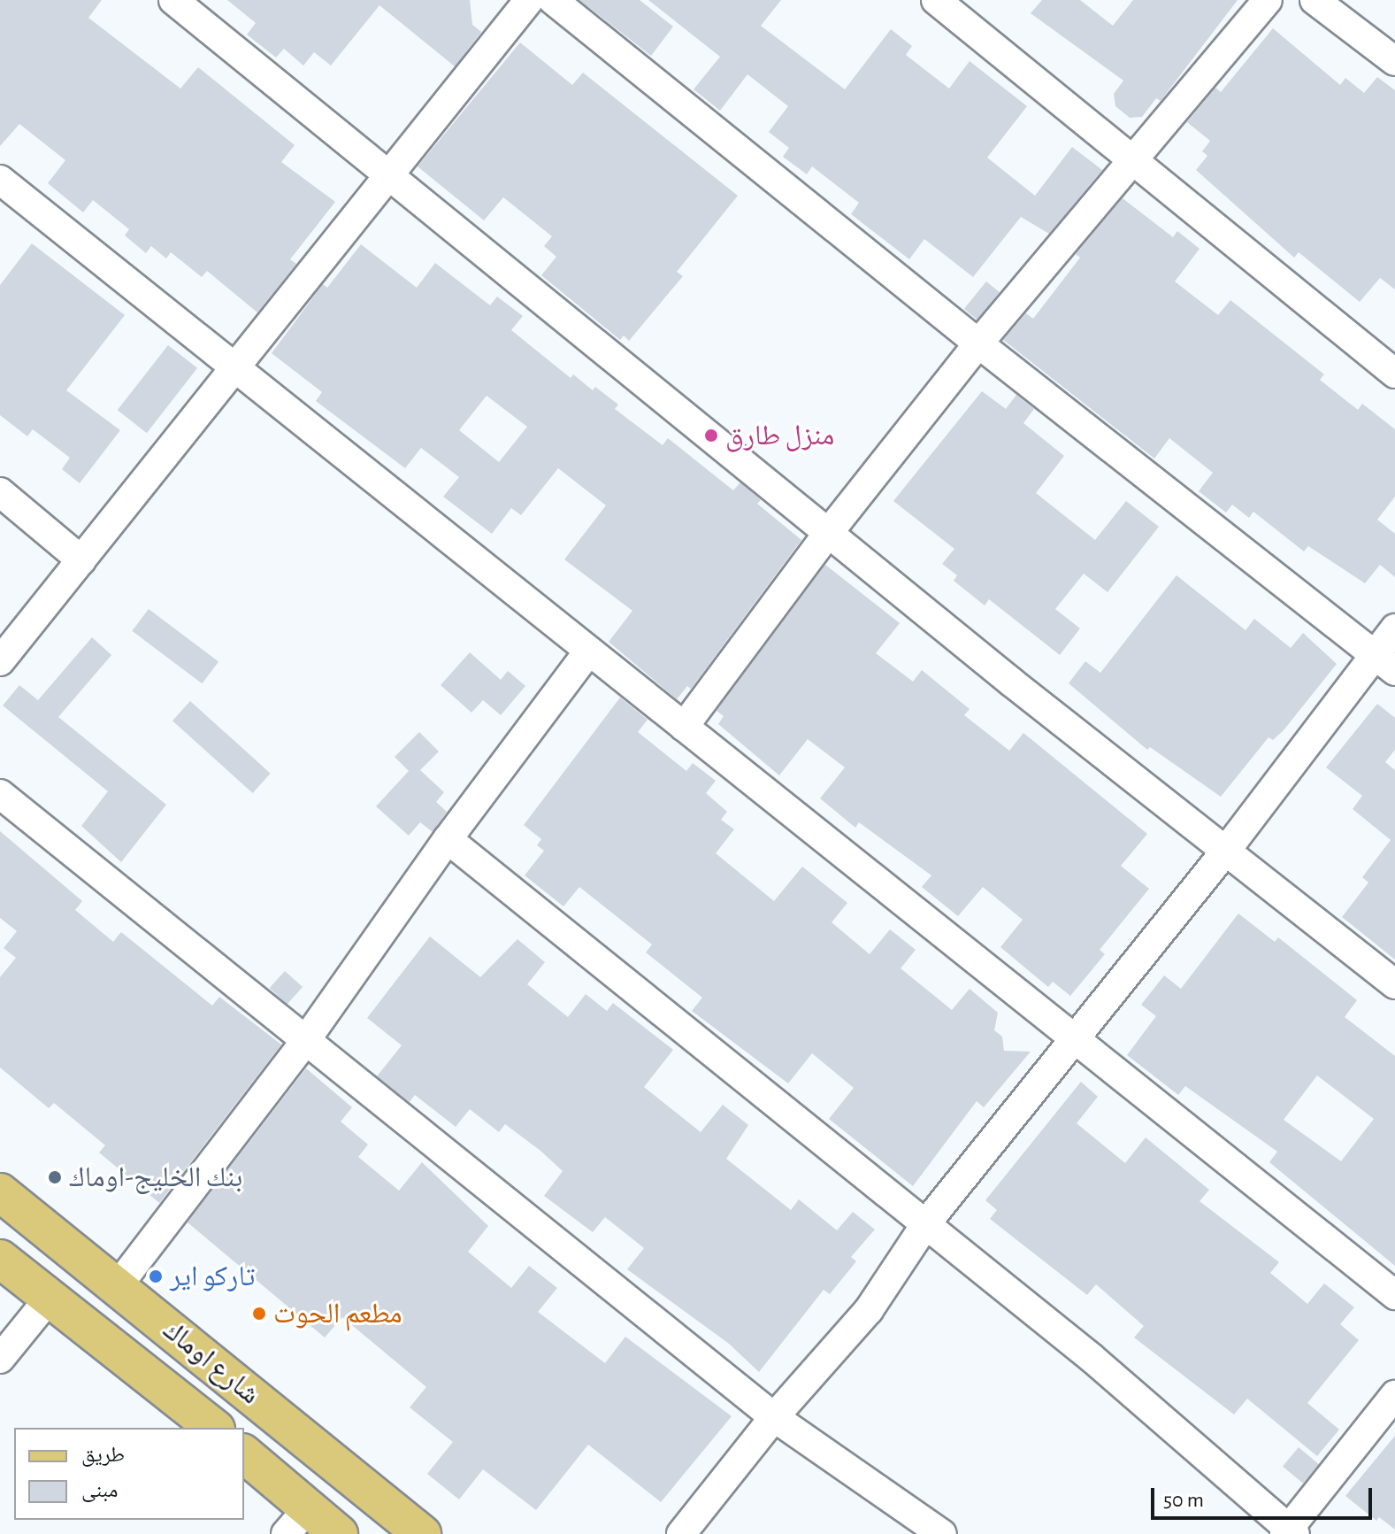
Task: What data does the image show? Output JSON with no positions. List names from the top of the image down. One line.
{"streets":{"main road":["شارع اوماك"]},"places":["منزل طارق","بنك الخليج-اوماك","تاركو اير","مطعم الحوت"],"legend":["طريق","مبنى"],"scale_bar":"50 m"}
